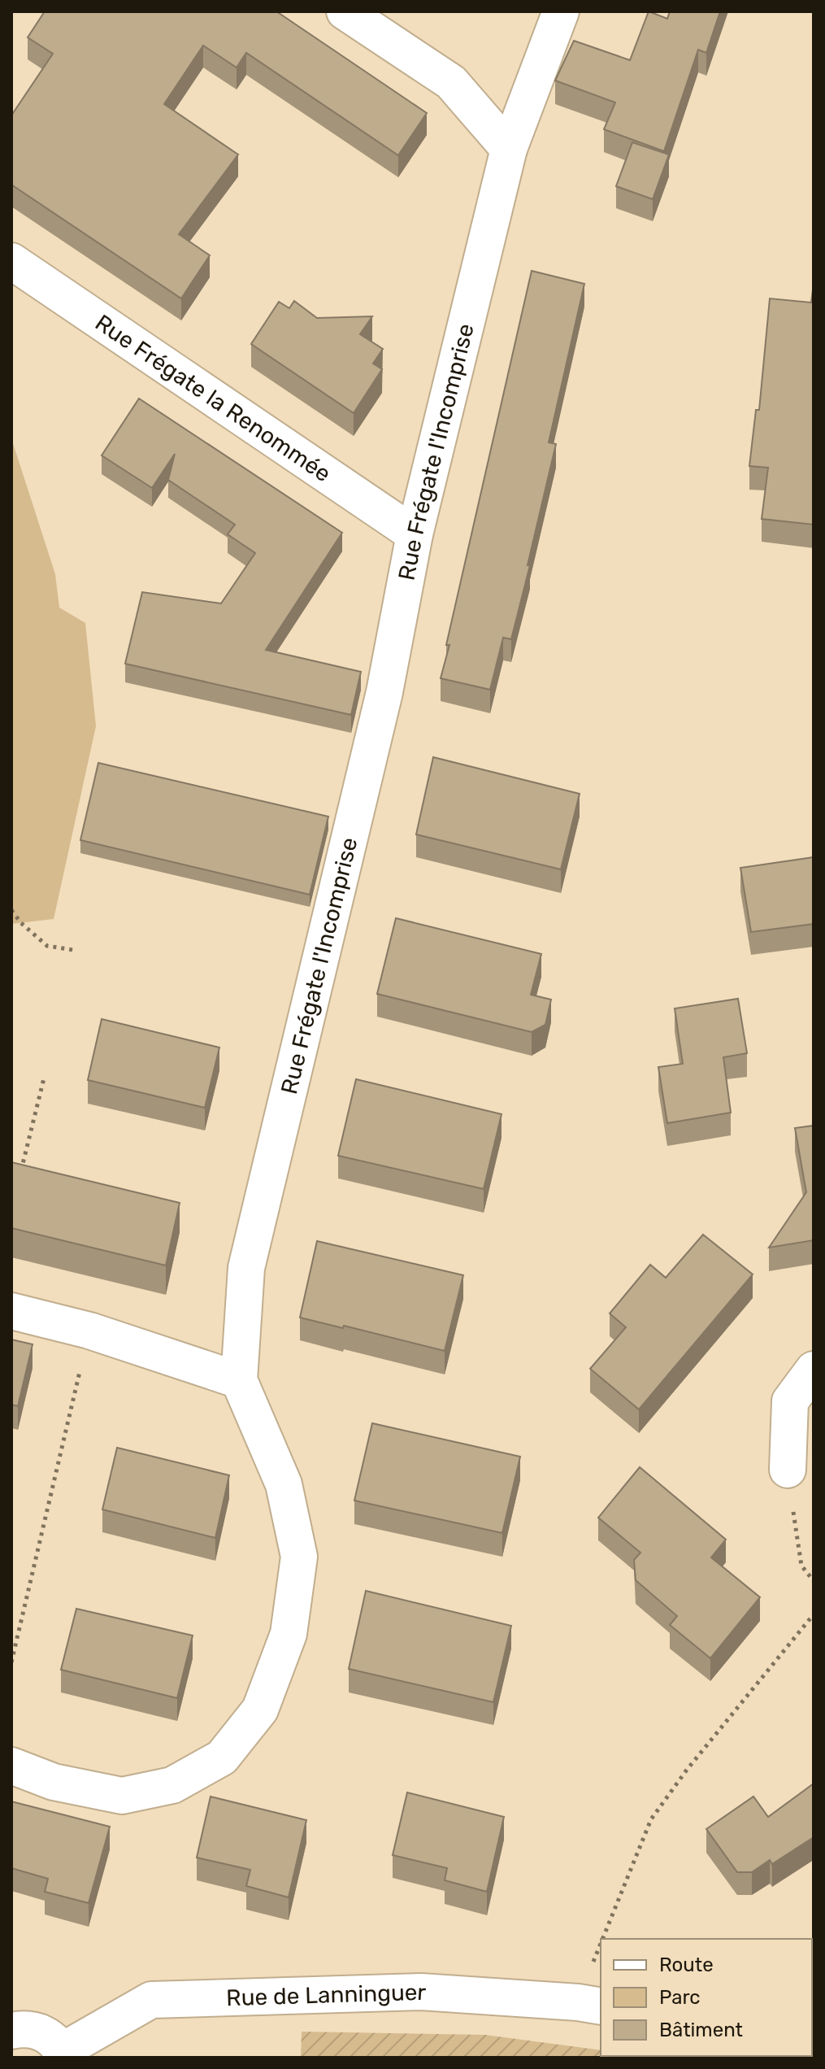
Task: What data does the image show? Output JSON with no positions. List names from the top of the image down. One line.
{"streets":{"street":["Rue Frégate la Renommée","Rue Frégate l'Incomprise","Rue de Lanninguer"]},"crossings":[["Rue Frégate la Renommée","Rue Frégate l'Incomprise"]],"legend":["Route","Parc","Bâtiment"]}
